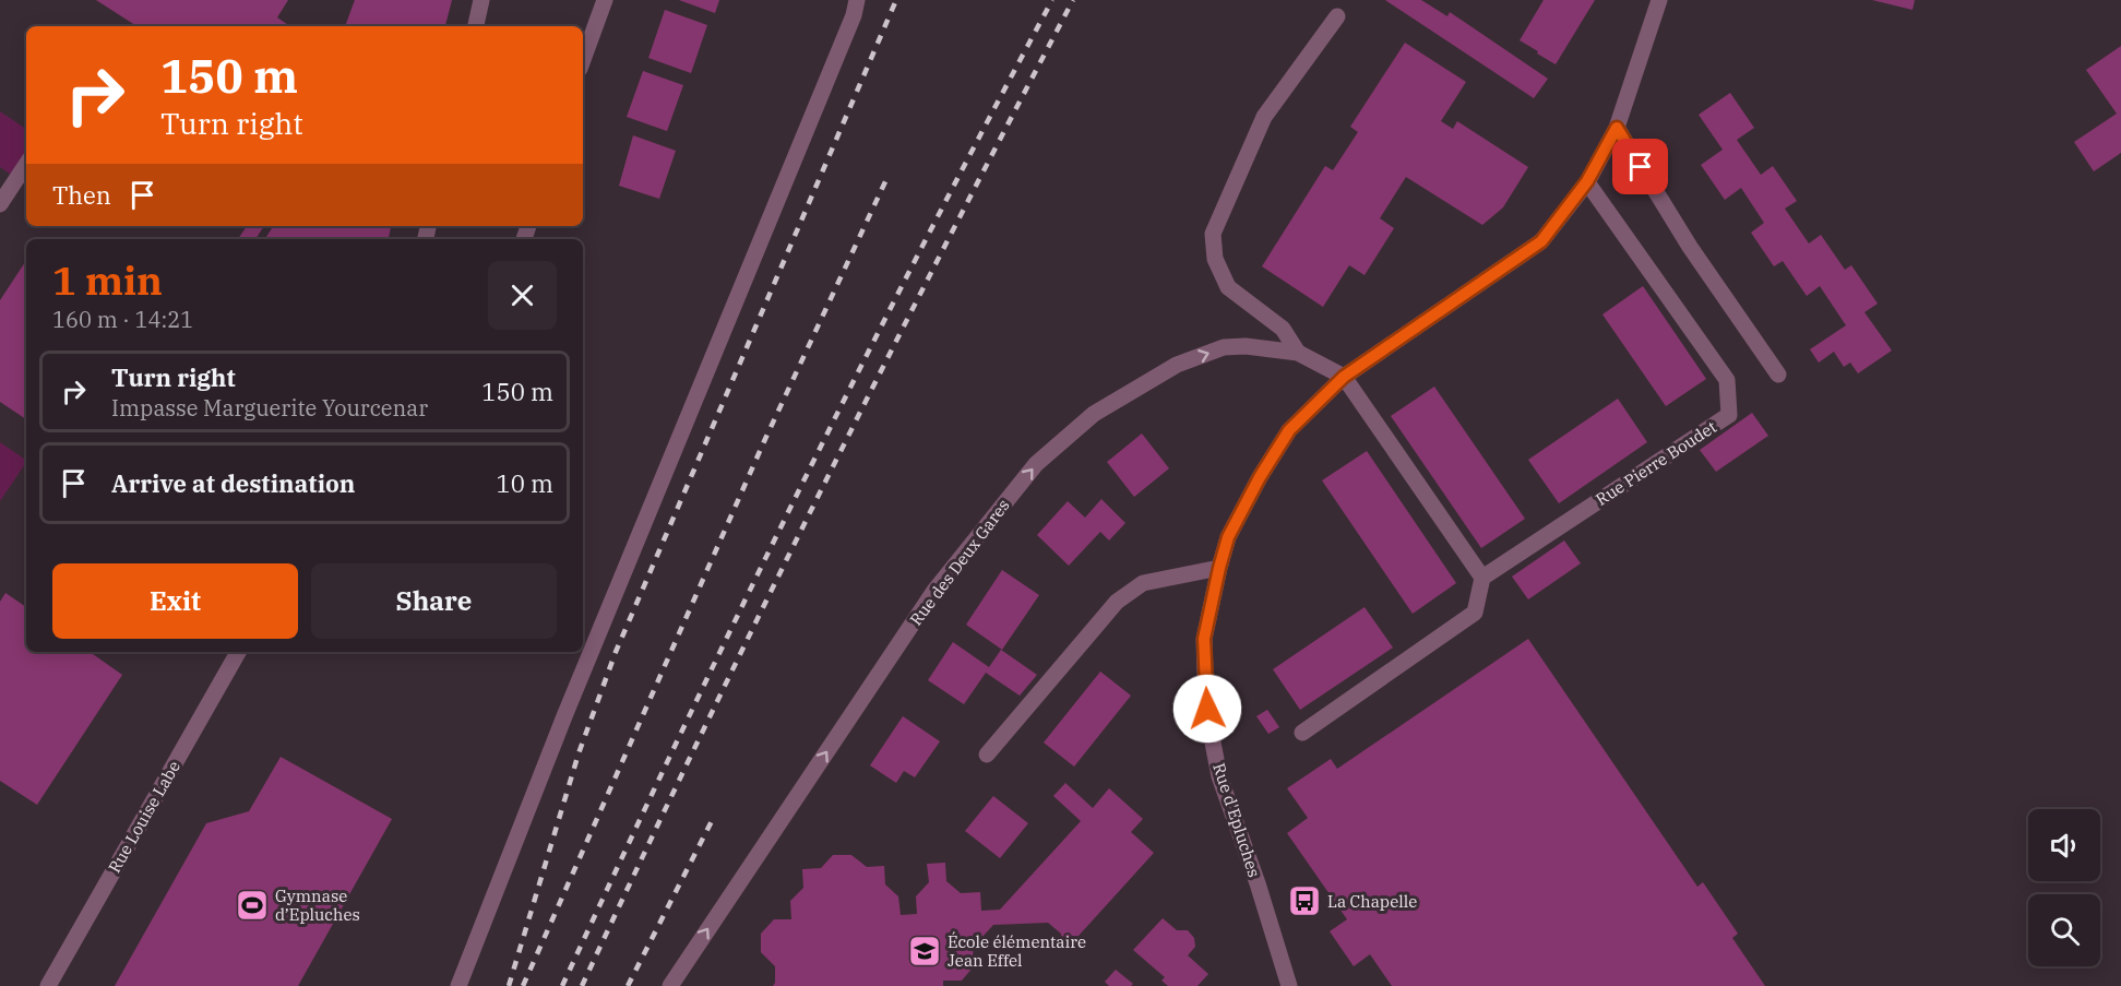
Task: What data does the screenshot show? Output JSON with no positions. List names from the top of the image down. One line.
{"streets":{"street":["Rue Pierre Boudet","Rue des Deux Gares","Rue Louise Labe","Rue d'Epluches"]},"crossings":[["Rue Pierre Boudet","Rue d'Epluches"],["Rue des Deux Gares","Rue d'Epluches"]],"one_way":["Rue des Deux Gares"],"places":{"bus stop":["La Chapelle"],"sports":["Gymnase d’Epluches"],"school or university":["École élémentaire Jean Effel"]},"page":{"turn":["150 m","Turn right"],"then":"Then","heading":["1 min","160 m · 14:21"],"list":[{"name":"Turn right","note":"Impasse Marguerite Yourcenar","value":"150 m"},{"name":"Arrive at destination","value":"10 m"}],"buttons":["Exit","Share"]}}
